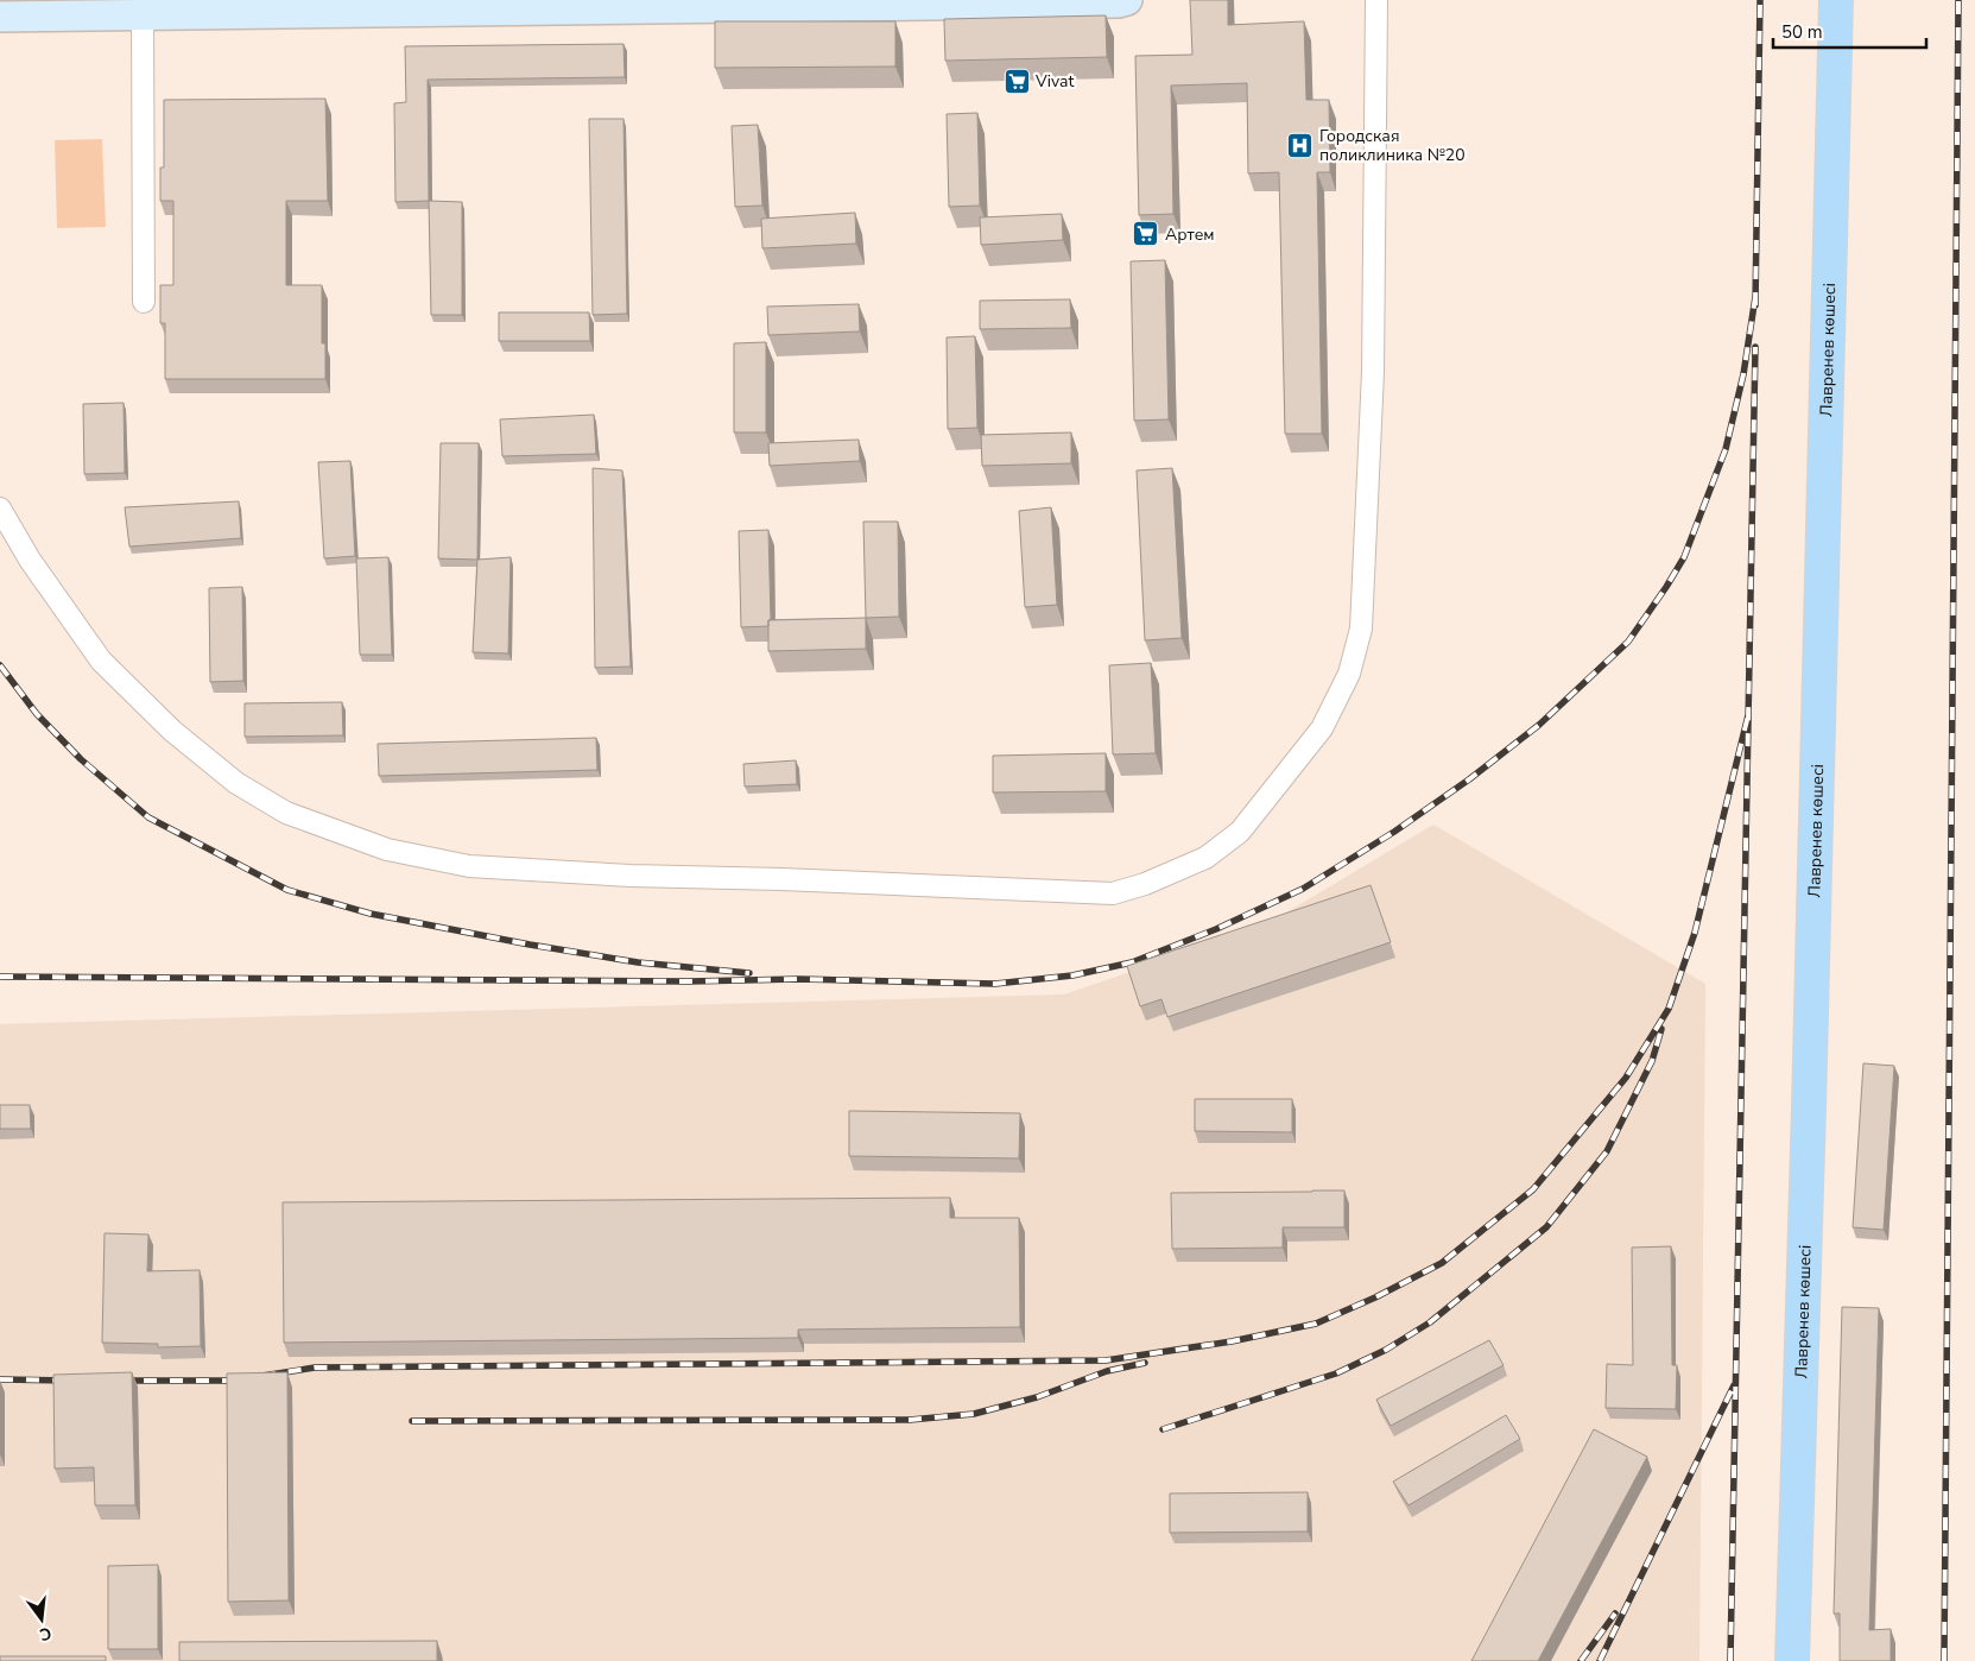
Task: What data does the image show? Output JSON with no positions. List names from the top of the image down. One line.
{"streets":{"main road":["Лавренев көшесі"]},"places":{"supermarket":["Vivat","Артем"],"hospital":["Городская поликлиника №20"]},"scale_bar":"50 m","north":"bottom"}
